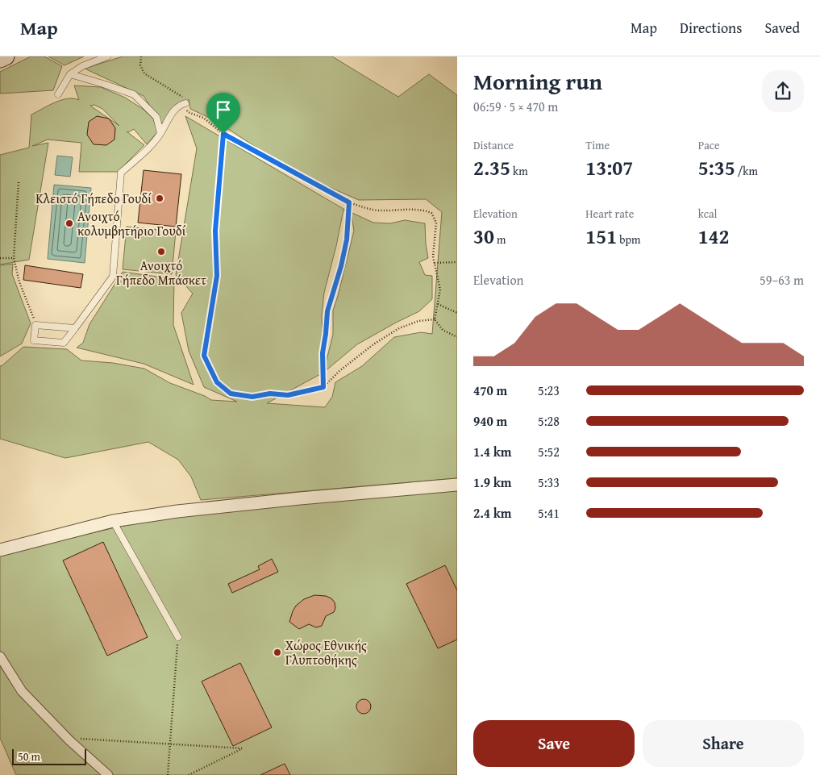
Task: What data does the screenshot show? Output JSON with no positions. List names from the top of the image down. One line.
{"places":["Κλειστό Γήπεδο Γουδί","Ανοιχτό κολυμβητήριο Γουδί","Ανοιχτό Γήπεδο Μπάσκετ","Χώρος Εθνικής Γλυπτοθήκης"],"scale_bar":"50 m","page":{"header":"Map","nav":["Map","Directions","Saved"],"heading":["Morning run","06:59 · 5 × 470 m"],"stats":[["Distance","2.35 km"],["Time","13:07"],["Pace","5:35 /km"],["Elevation","30 m"],["Heart rate","151 bpm"],["kcal","142"]],"chart":["Elevation","59–63 m"],"list":[{"name":"470 m","note":"5:23"},{"name":"940 m","note":"5:28"},{"name":"1.4 km","note":"5:52"},{"name":"1.9 km","note":"5:33"},{"name":"2.4 km","note":"5:41"}],"buttons":["Save","Share"],"scale":"50 m"}}
